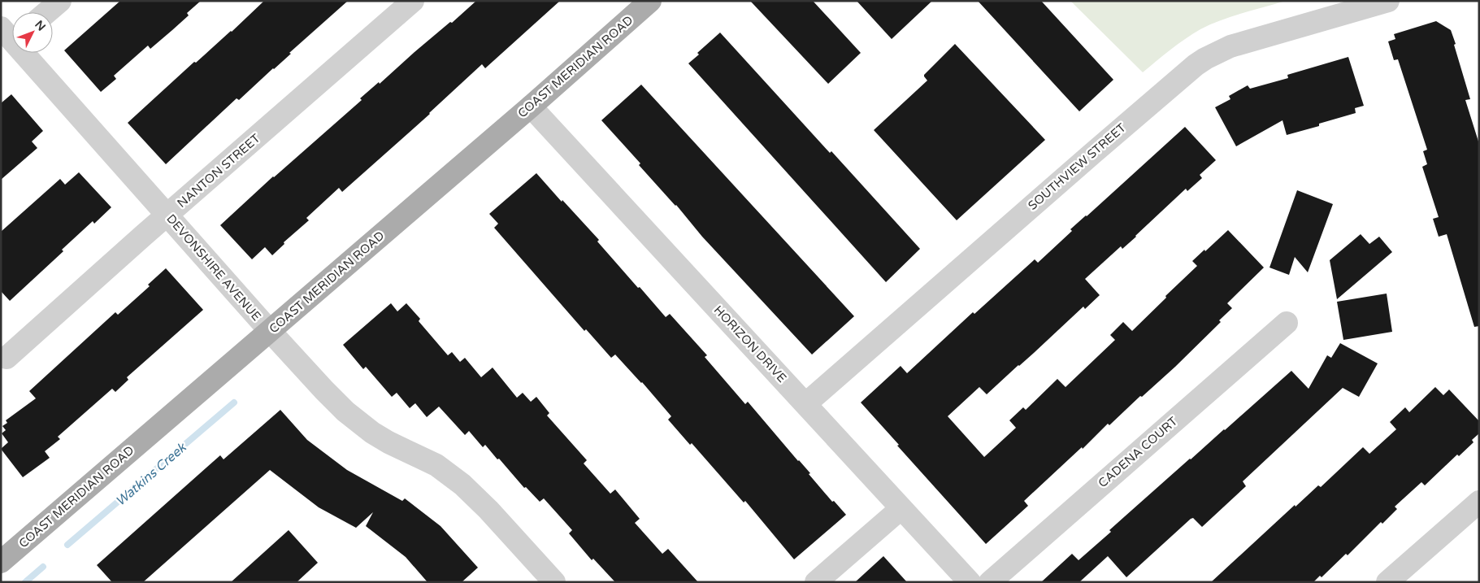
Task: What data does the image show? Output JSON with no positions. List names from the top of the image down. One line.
{"streets":{"main road":["COAST MERIDIAN ROAD"],"street":["SOUTHVIEW STREET","NANTON STREET","DEVONSHIRE AVENUE","HORIZON DRIVE","CADENA COURT"]},"crossings":[["COAST MERIDIAN ROAD","DEVONSHIRE AVENUE"],["COAST MERIDIAN ROAD","HORIZON DRIVE"],["SOUTHVIEW STREET","HORIZON DRIVE"],["NANTON STREET","DEVONSHIRE AVENUE"]],"water":["Watkins Creek"],"north":"top right"}
